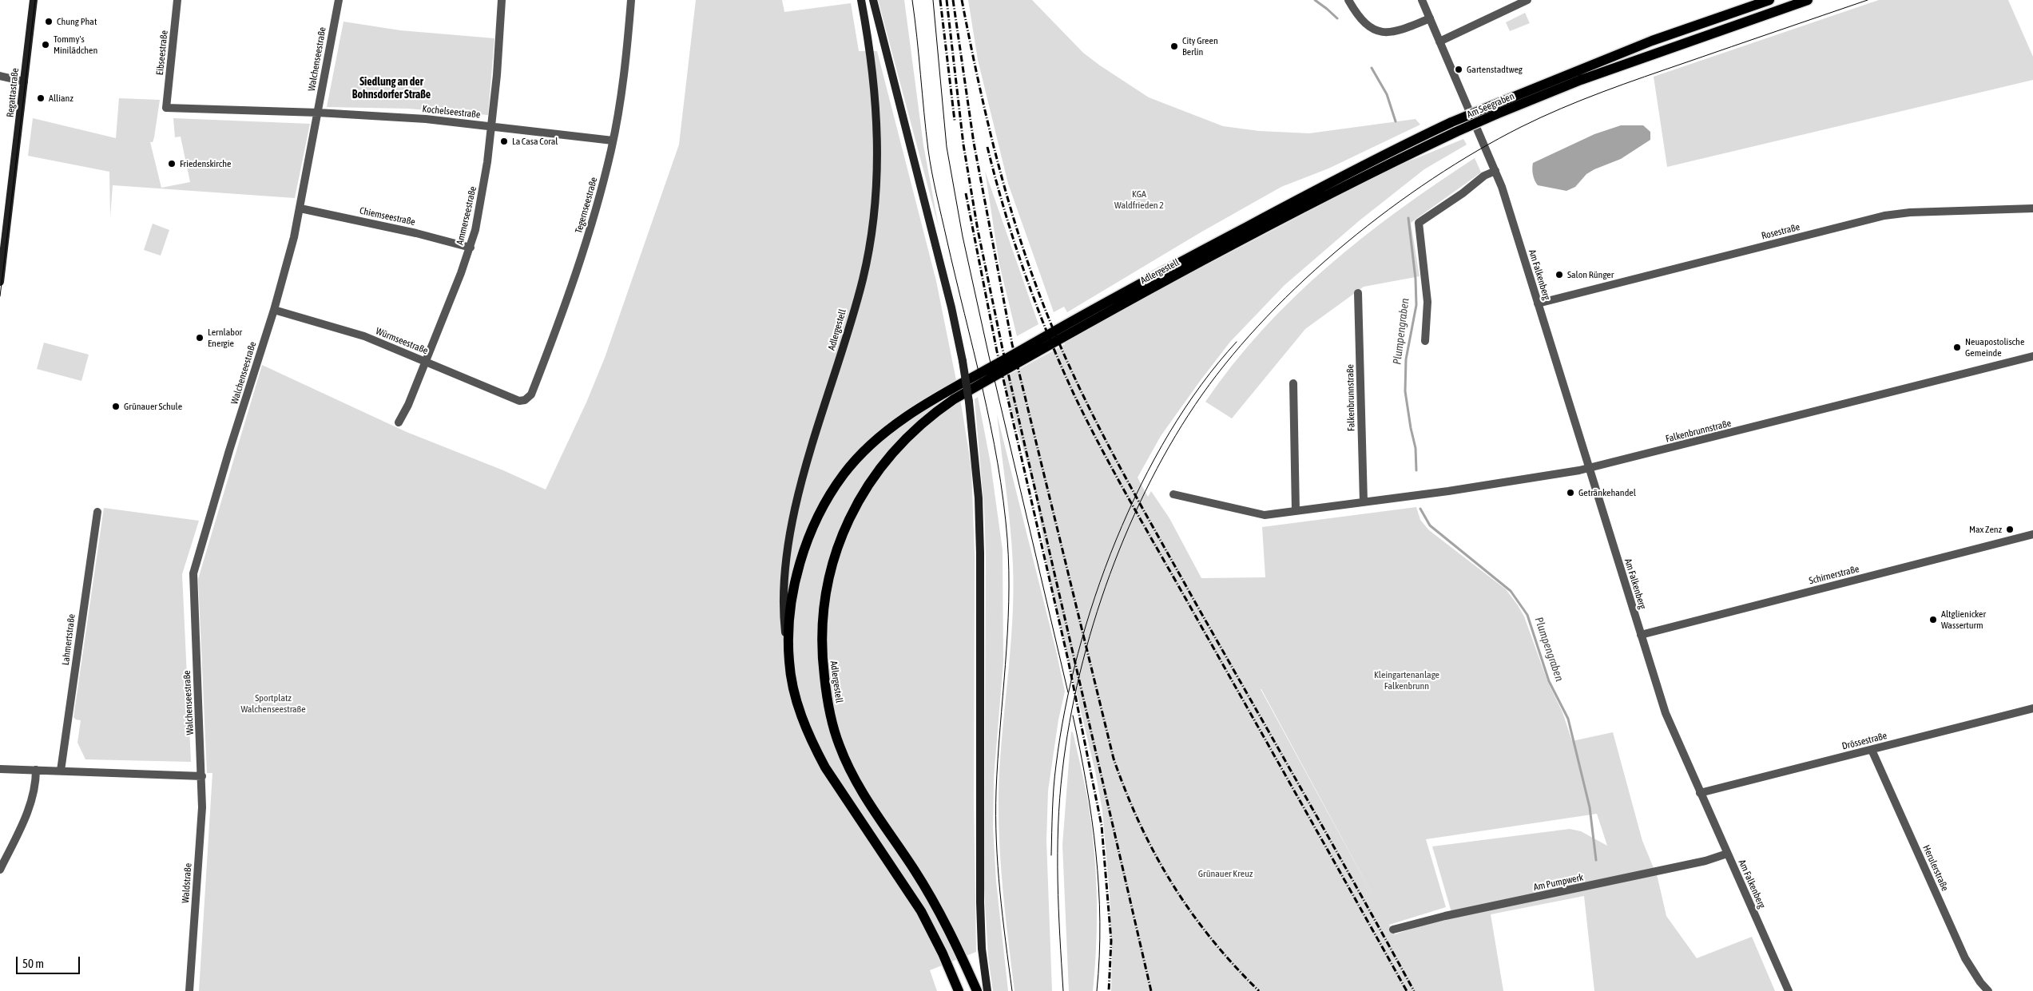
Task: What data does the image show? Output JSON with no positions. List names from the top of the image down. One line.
{"streets":{"main road":["Regattastraße","Am Seegraben","Adlergestell"],"street":["Eibseestraße","Walchenseestraße","Kochelseestraße","Tegernseestraße","Ammerseestraße","Chiemseestraße","Rosestraße","Am Falkenberg","Würmseestraße","Falkenbrunnstraße","Schirnerstraße","Lahmertstraße","Drössestraße","Herulerstraße","Am Pumpwerk","Waldstraße"]},"crossings":[["Eibseestraße","Kochelseestraße"],["Walchenseestraße","Kochelseestraße"],["Walchenseestraße","Chiemseestraße"],["Walchenseestraße","Würmseestraße"],["Walchenseestraße","Waldstraße"],["Am Seegraben","Adlergestell"],["Kochelseestraße","Tegernseestraße"],["Kochelseestraße","Ammerseestraße"],["Tegernseestraße","Würmseestraße"],["Ammerseestraße","Chiemseestraße"],["Ammerseestraße","Würmseestraße"],["Rosestraße","Am Falkenberg"],["Am Falkenberg","Falkenbrunnstraße"],["Am Falkenberg","Schirnerstraße"],["Am Falkenberg","Drössestraße"],["Am Falkenberg","Am Pumpwerk"],["Drössestraße","Herulerstraße"]],"districts":["Siedlung an der Bohnsdorfer Straße"],"water":["Plumpengraben"],"parks":["KGA Waldfrieden 2","Kleingartenanlage Falkenbrunn","Sportplatz Walchenseestraße","Grünauer Kreuz"],"places":["Chung Phat","Tommy's Minilädchen","City Green Berlin","Gartenstadtweg","Allianz","La Casa Coral","Friedenskirche","Salon Rünger","Lernlabor Energie","Neuapostolische Gemeinde","Grünauer Schule","Getränkehandel","Max Zenz","Altglienicker Wasserturm"],"scale_bar":"50 m"}
